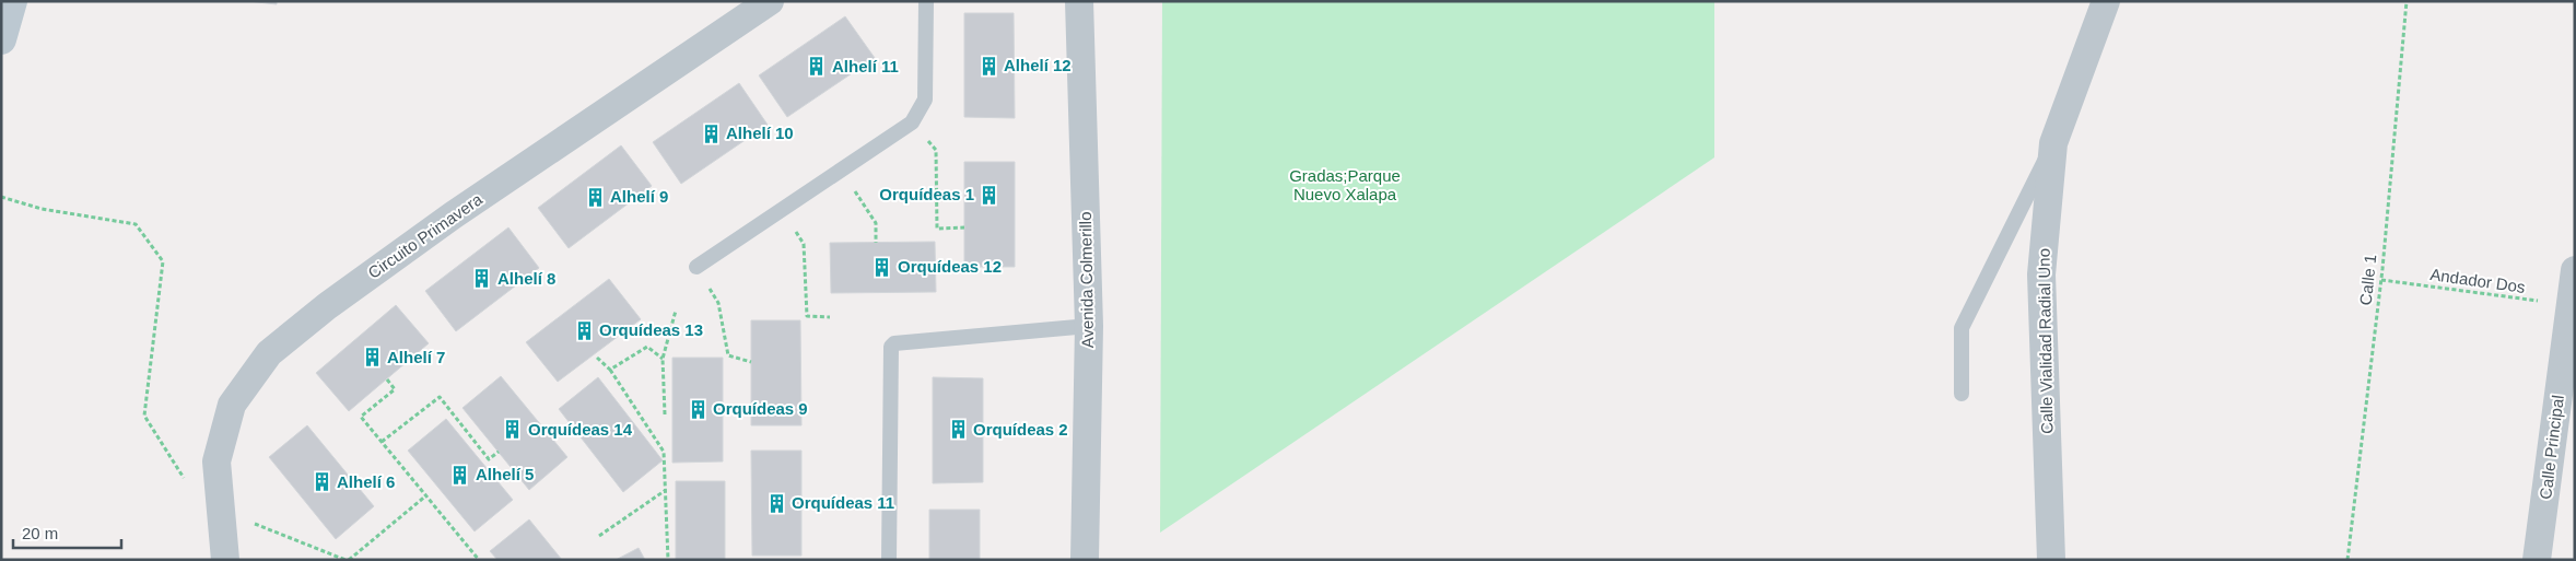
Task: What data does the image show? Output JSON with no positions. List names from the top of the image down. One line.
{"streets":{"street":["Circuito Primavera","Avenida Colmerillo","Calle Vialidad Radial Uno","Calle Principal"],"path":["Calle 1","Andador Dos"]},"crossings":[["Calle 1","Andador Dos"],["Andador Dos","Calle Principal"]],"parks":["Gradas;Parque Nuevo Xalapa"],"places":{"building":["Alhelí 12","Alhelí 11","Alhelí 10","Orquídeas 1","Alhelí 9","Orquídeas 12","Alhelí 8","Orquídeas 13","Alhelí 7","Orquídeas 9","Orquídeas 14","Orquídeas 2","Alhelí 5","Alhelí 6","Orquídeas 11"]},"scale_bar":"20 m"}
